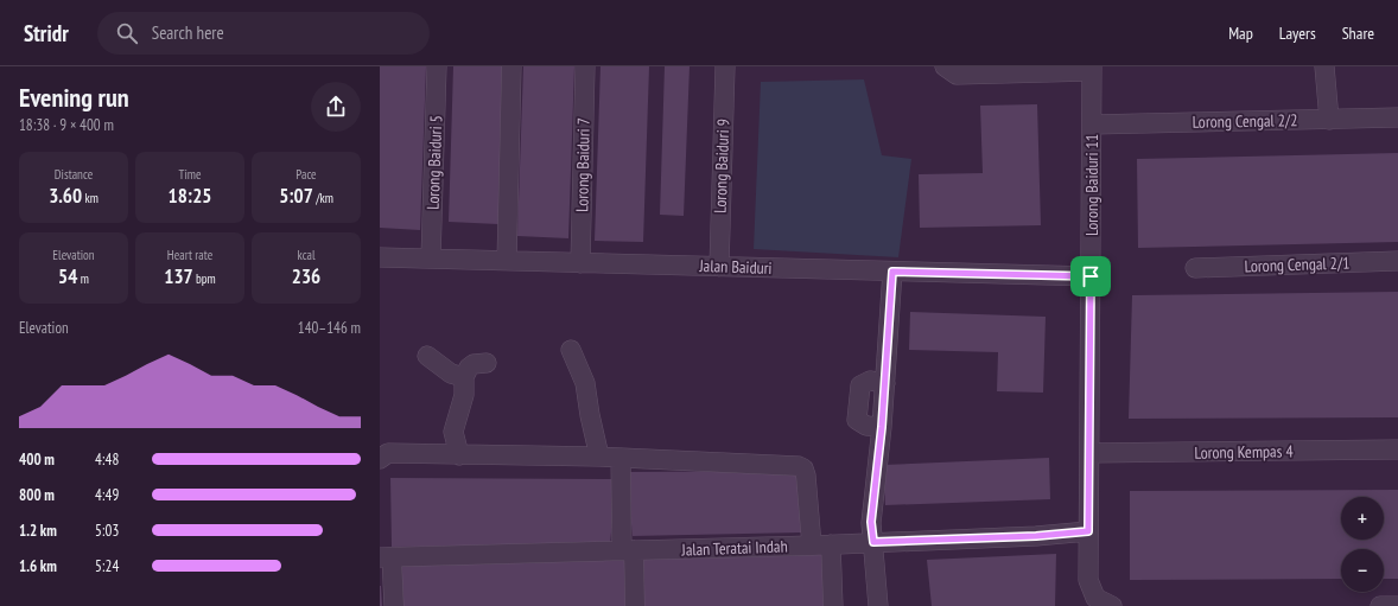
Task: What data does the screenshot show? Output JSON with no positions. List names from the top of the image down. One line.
{"streets":{"street":["Lorong Cengal 2/2","Lorong Baiduri 5","Lorong Baiduri 7","Lorong Baiduri 9","Lorong Baiduri 11","Lorong Cengal 2/1","Jalan Baiduri","Lorong Kempas 4","Jalan Teratai Indah"]},"crossings":[["Lorong Cengal 2/2","Lorong Baiduri 11"],["Lorong Baiduri 5","Jalan Baiduri"],["Lorong Baiduri 7","Jalan Baiduri"],["Lorong Baiduri 9","Jalan Baiduri"],["Lorong Baiduri 11","Jalan Baiduri"],["Lorong Baiduri 11","Lorong Kempas 4"],["Lorong Baiduri 11","Jalan Teratai Indah"]],"page":{"header":"Stridr","search":"Search here","nav":["Map","Layers","Share"],"heading":["Evening run","18:38 · 9 × 400 m"],"stats":[["Distance","3.60 km"],["Time","18:25"],["Pace","5:07 /km"],["Elevation","54 m"],["Heart rate","137 bpm"],["kcal","236"]],"chart":["Elevation","140–146 m"],"list":[{"name":"400 m","note":"4:48"},{"name":"800 m","note":"4:49"},{"name":"1.2 km","note":"5:03"},{"name":"1.6 km","note":"5:24"}],"map_buttons":["+","−"]}}
